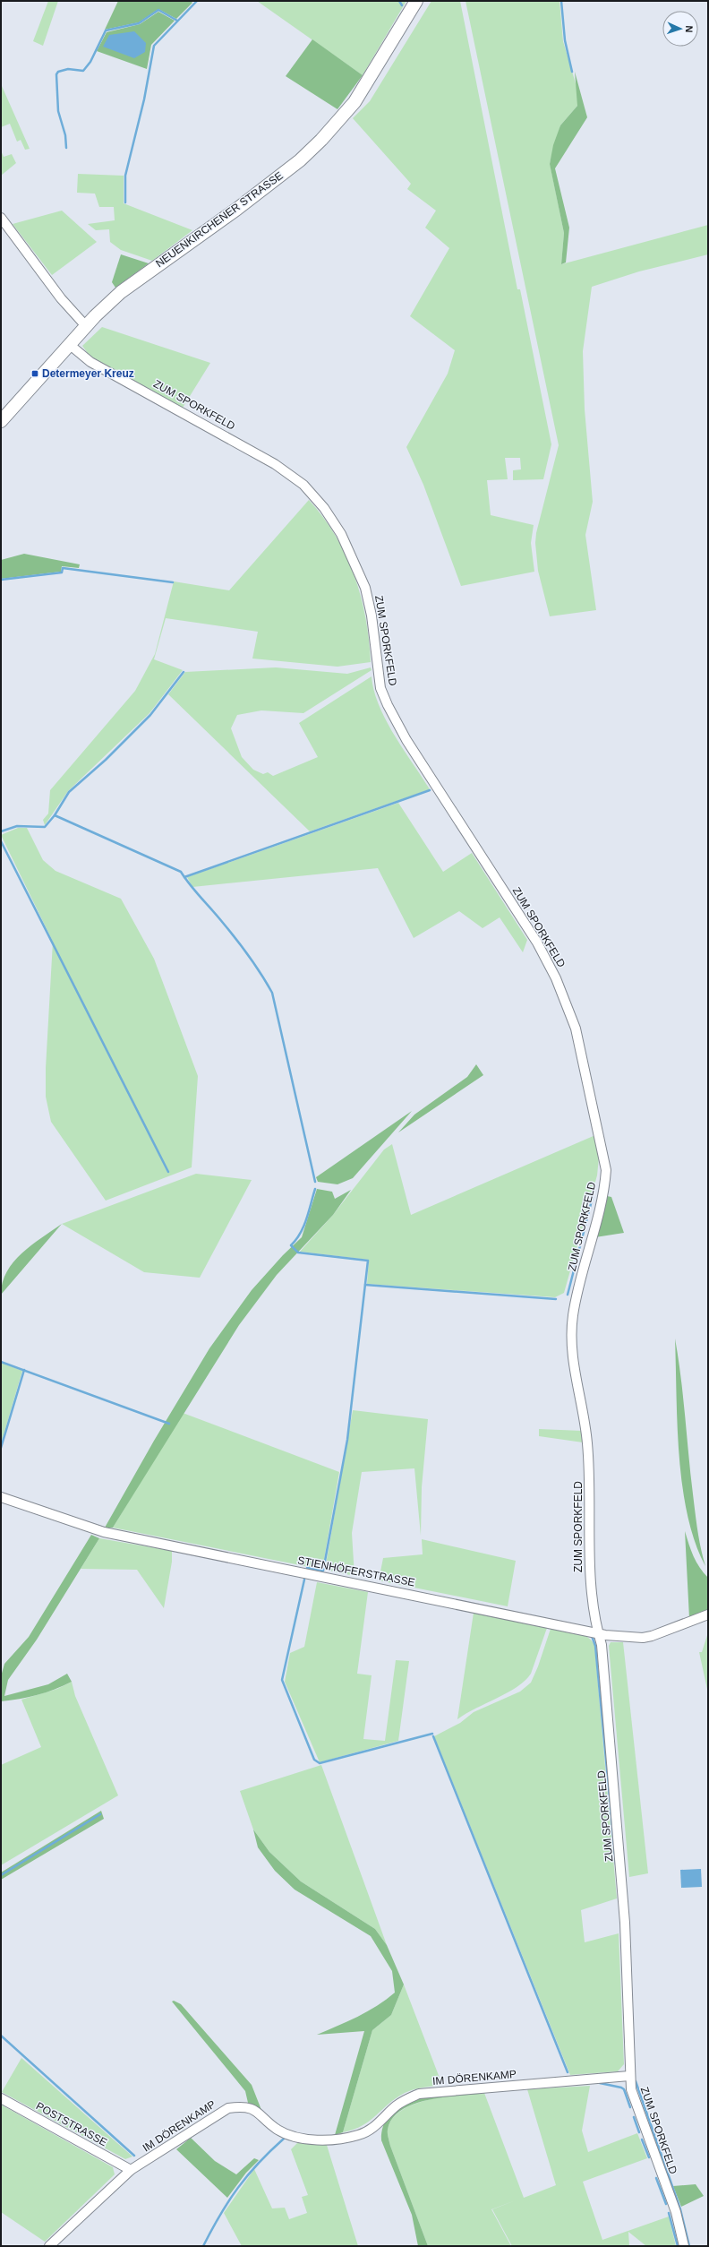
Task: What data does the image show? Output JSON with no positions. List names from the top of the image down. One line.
{"streets":{"street":["NEUENKIRCHENER STRASSE","ZUM SPORKFELD","STIENHÖFERSTRASSE","IM DÖRENKAMP","POSTSTRASSE"]},"crossings":[["NEUENKIRCHENER STRASSE","ZUM SPORKFELD"],["ZUM SPORKFELD","STIENHÖFERSTRASSE"],["ZUM SPORKFELD","IM DÖRENKAMP"],["IM DÖRENKAMP","POSTSTRASSE"]],"places":{"transit":["Determeyer Kreuz"]},"north":"right"}
